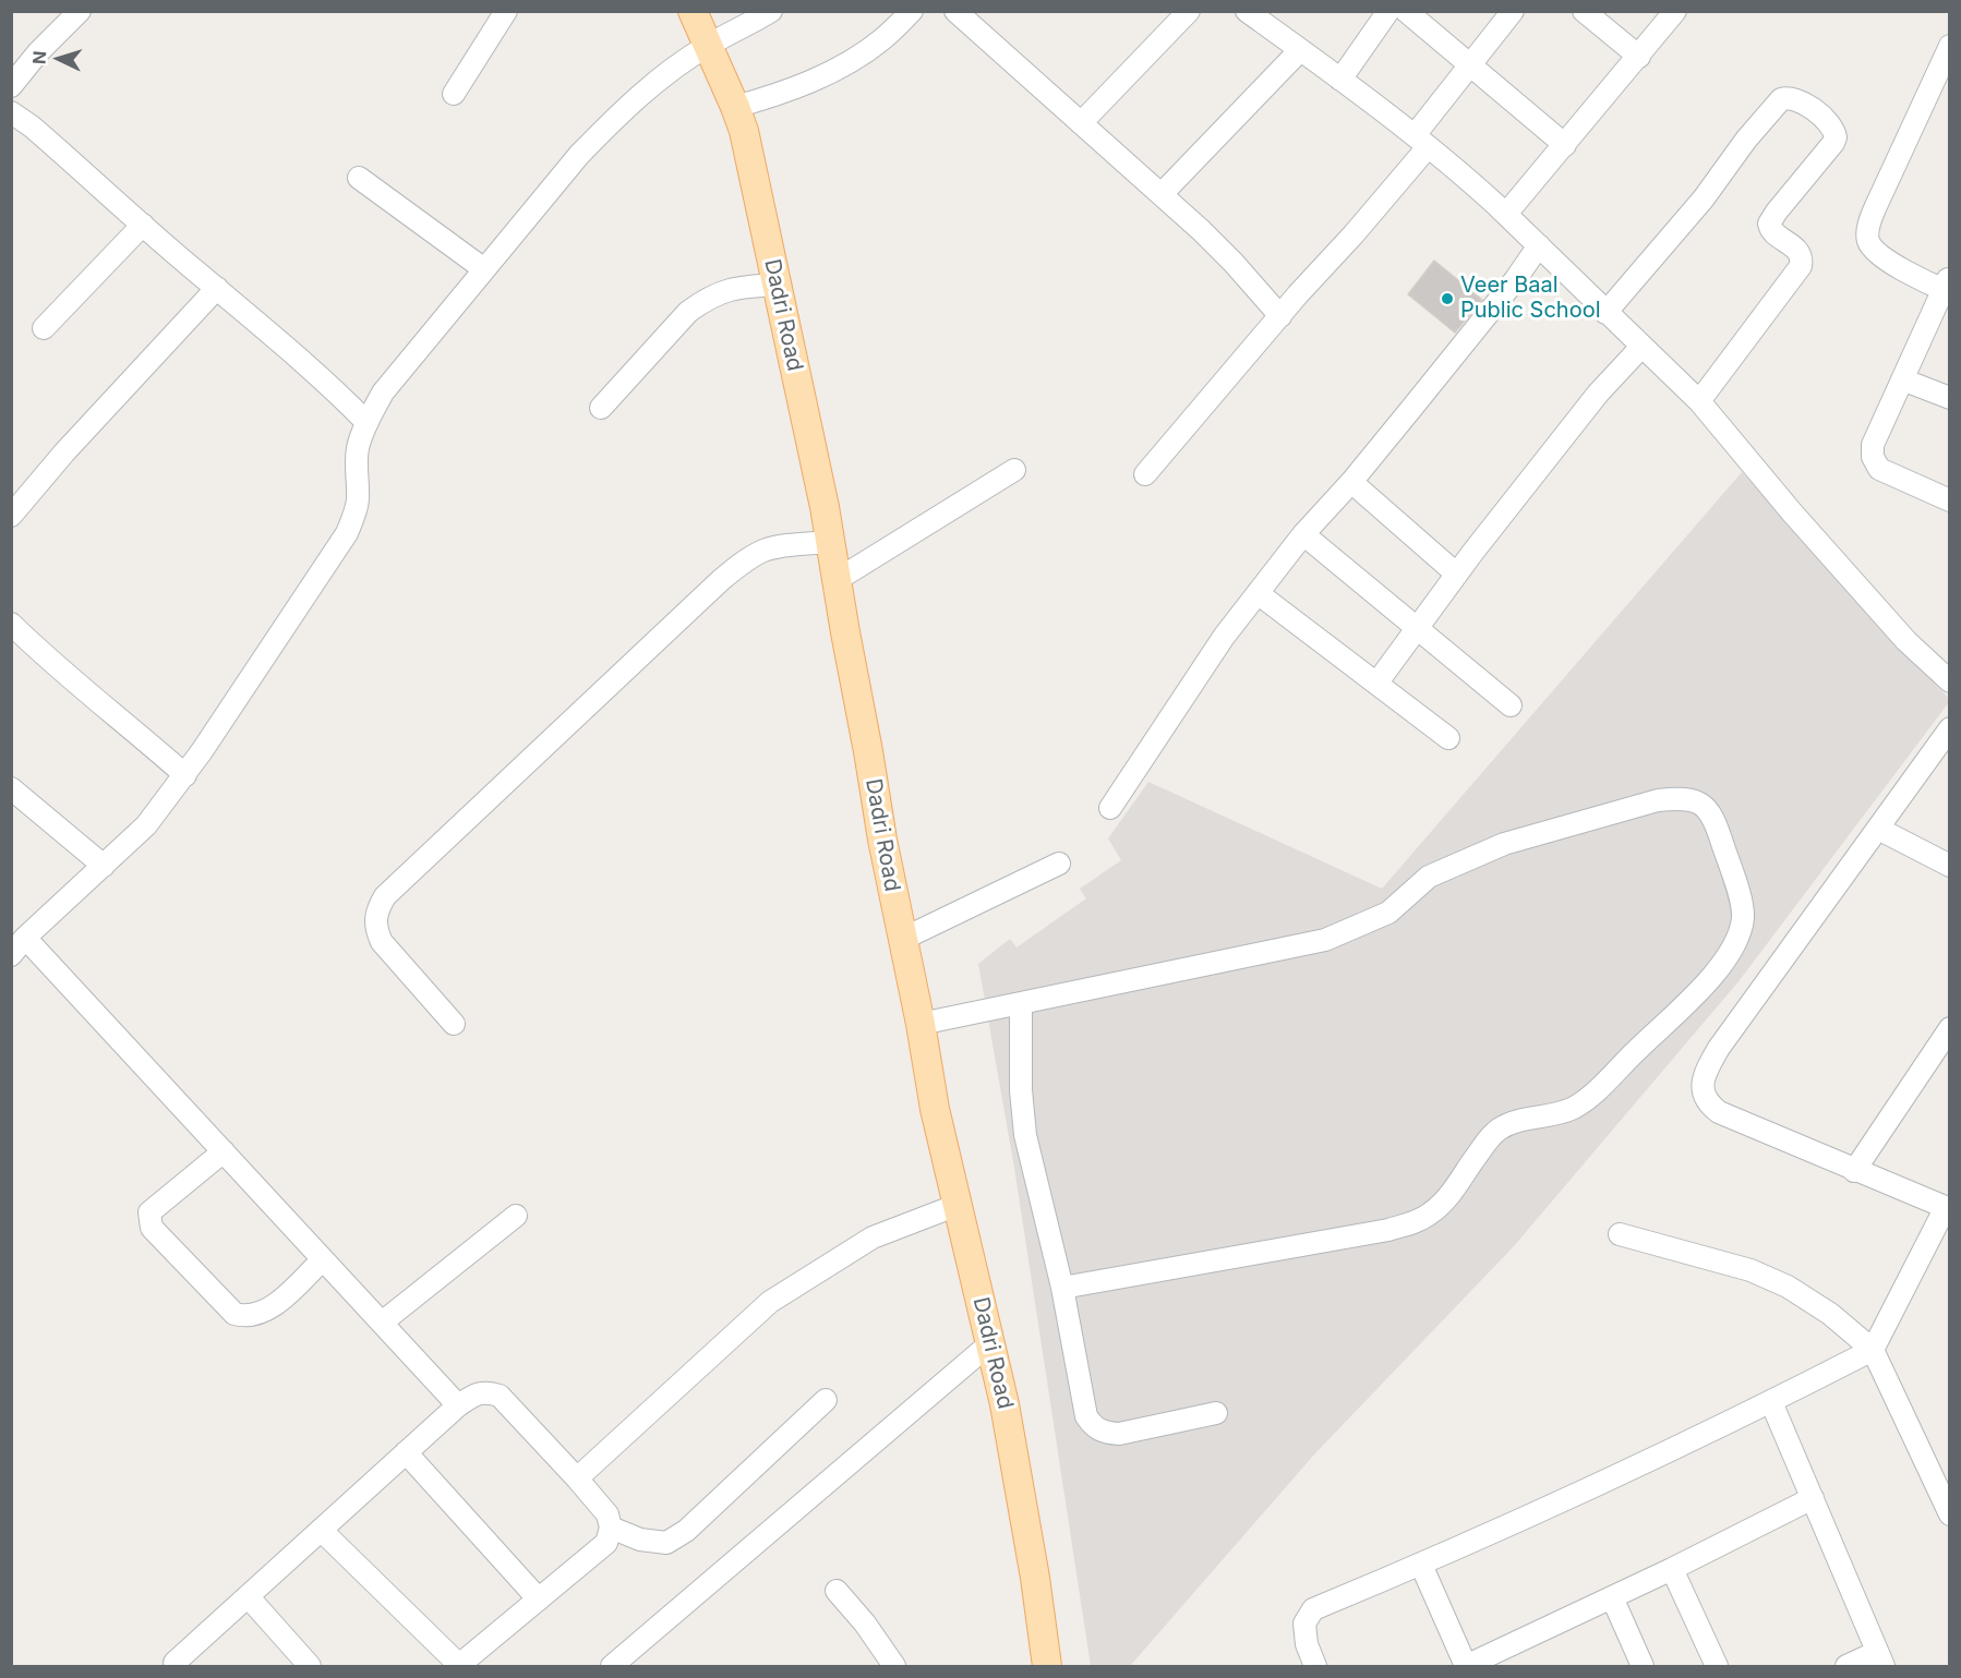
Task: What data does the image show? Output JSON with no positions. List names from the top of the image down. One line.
{"streets":{"main road":["Dadri Road"]},"places":["Veer Baal Public School"],"north":"left"}
